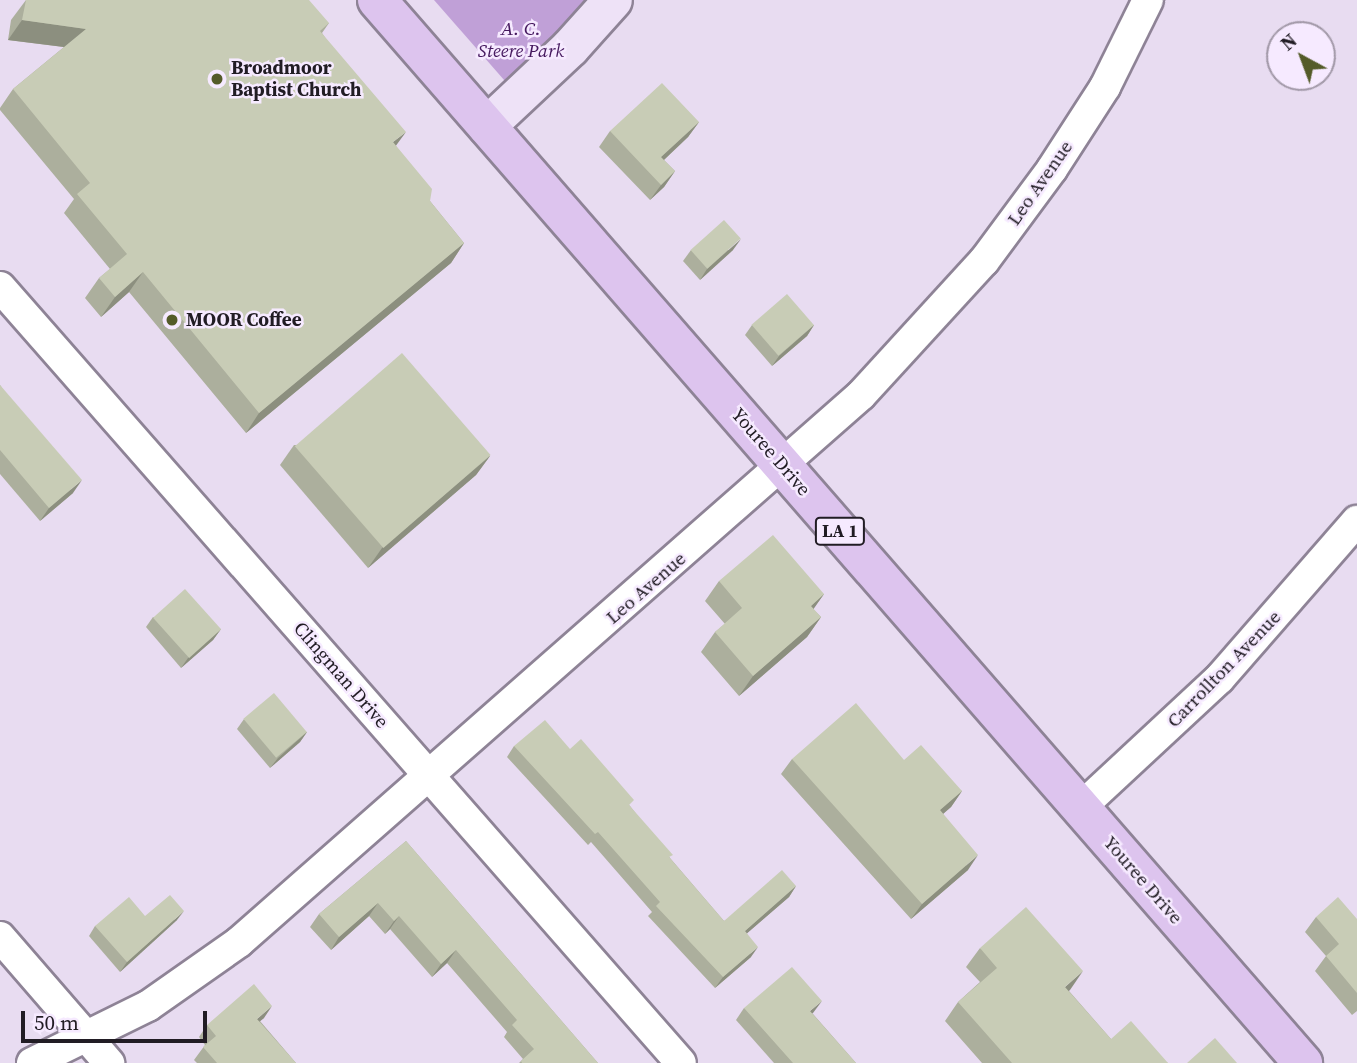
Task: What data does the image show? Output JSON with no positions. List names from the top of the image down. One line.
{"streets":{"main road":["Youree Drive","LA 1"],"street":["Leo Avenue","Carrollton Avenue","Clingman Drive"]},"crossings":[["Leo Avenue","Youree Drive"],["Leo Avenue","Clingman Drive"],["Youree Drive","Carrollton Avenue"]],"parks":["A. C. Steere Park"],"places":["Broadmoor Baptist Church","MOOR Coffee"],"scale_bar":"50 m","north":"top left"}
